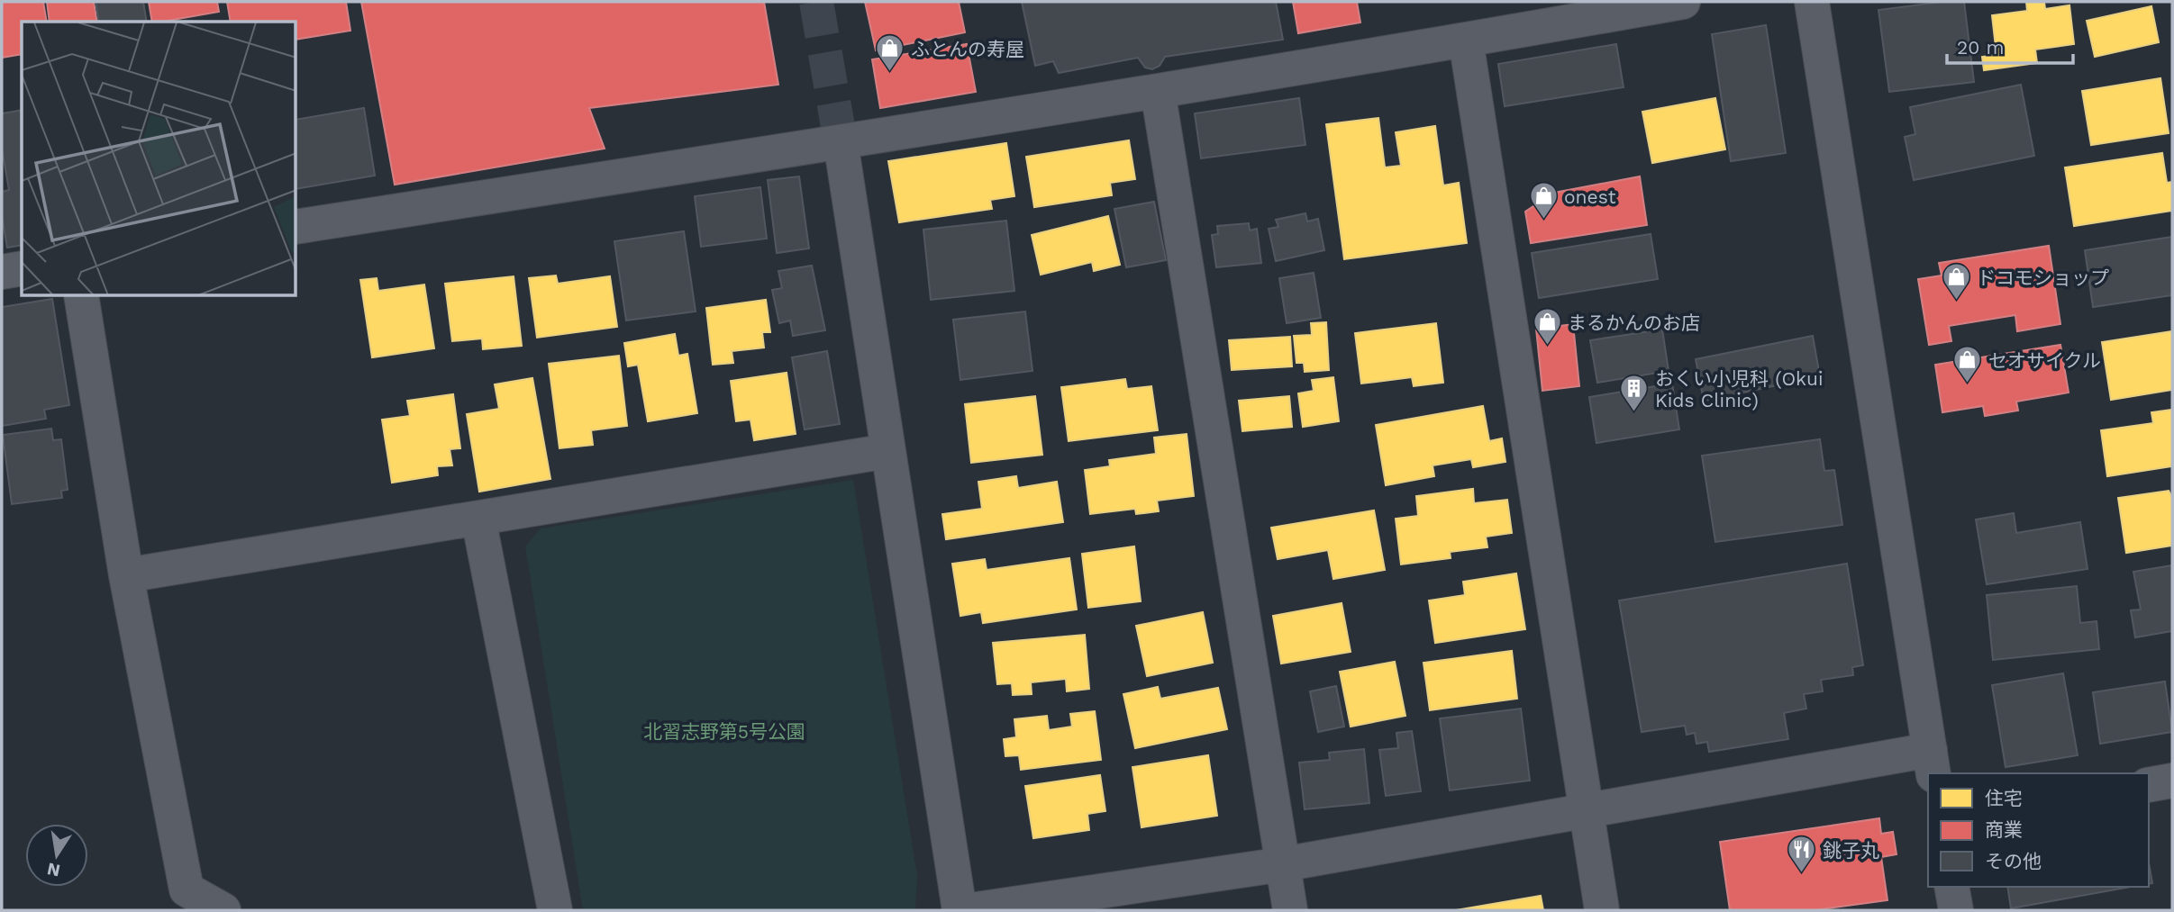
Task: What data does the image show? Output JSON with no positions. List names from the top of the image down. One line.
{"parks":["北習志野第5号公園"],"places":{"shop":["ふとんの寿屋","onest","ドコモショップ","まるかんのお店","セオサイクル"],"building":["おくい小児科 (Okui Kids Clinic)"],"restaurant":["銚子丸"]},"legend":["住宅","商業","その他"],"scale_bar":"20 m","north":"bottom"}
